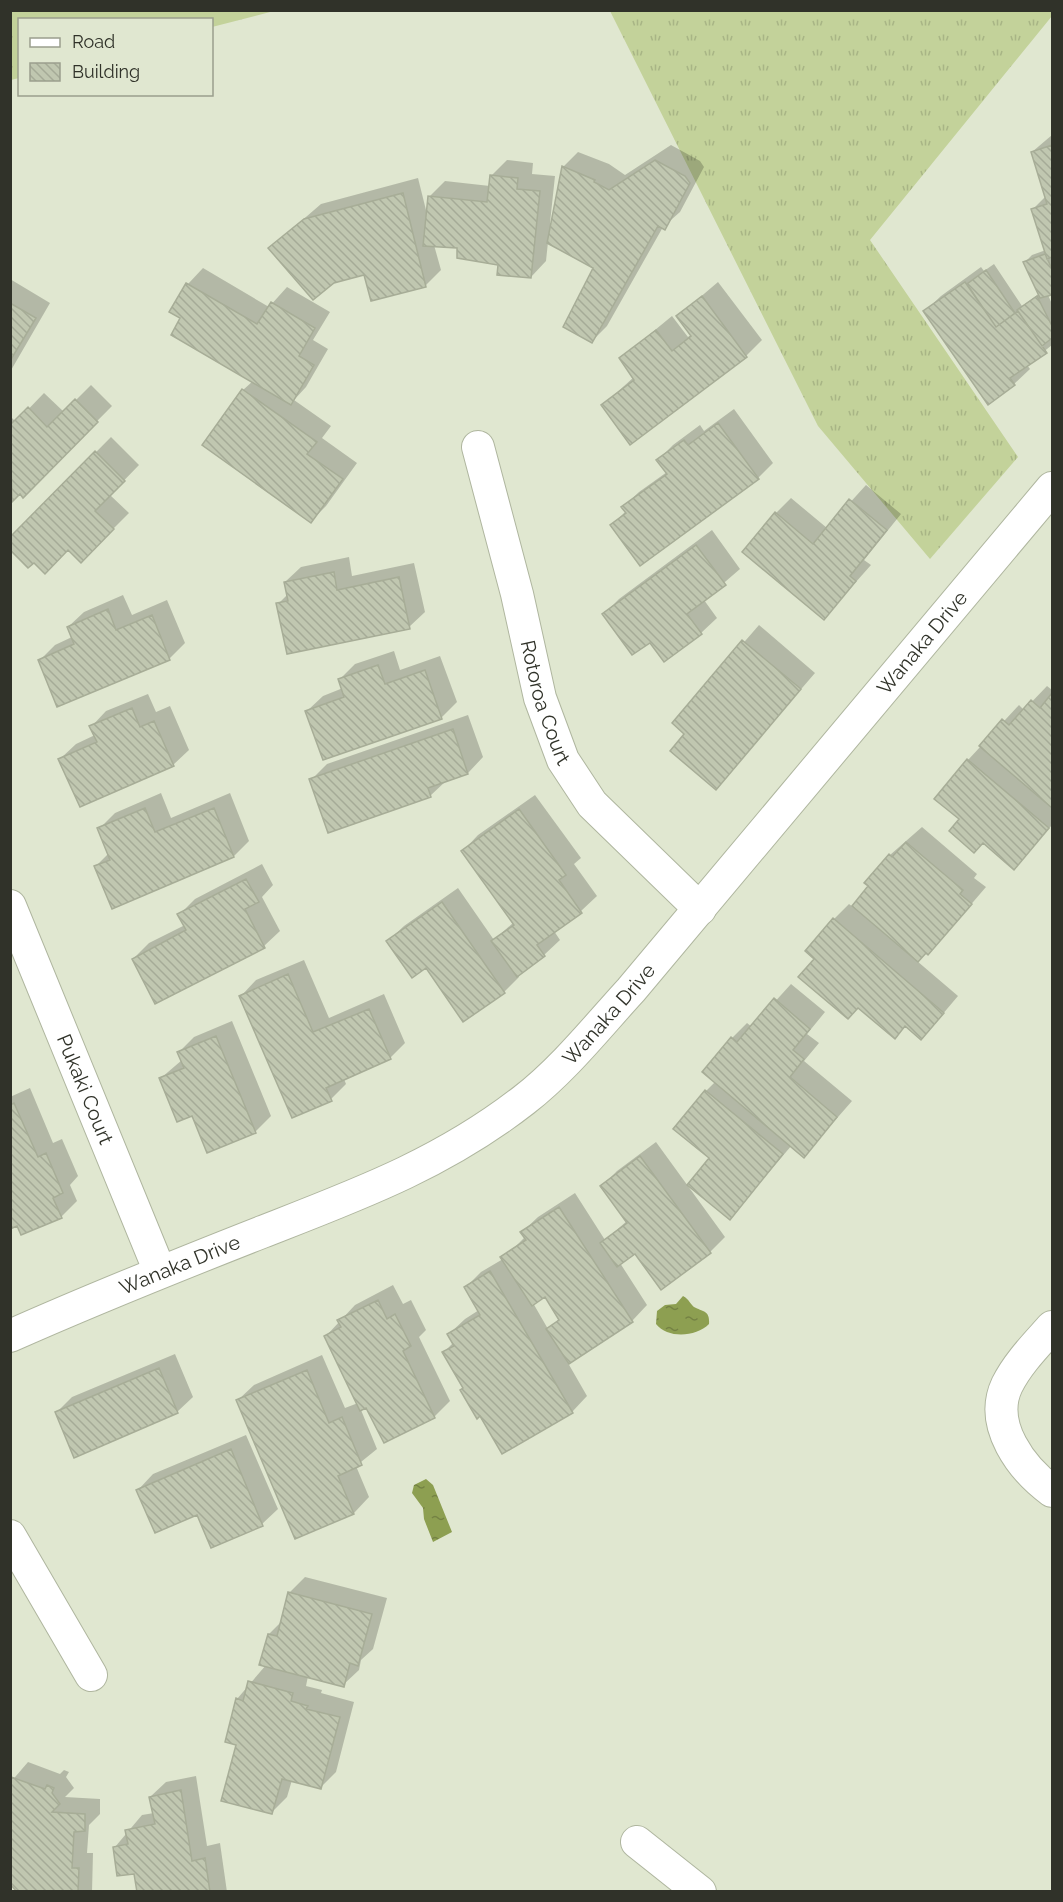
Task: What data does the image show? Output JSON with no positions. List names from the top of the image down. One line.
{"streets":{"street":["Wanaka Drive","Rotoroa Court","Pukaki Court"]},"crossings":[["Wanaka Drive","Rotoroa Court"],["Wanaka Drive","Pukaki Court"]],"legend":["Road","Building"]}
